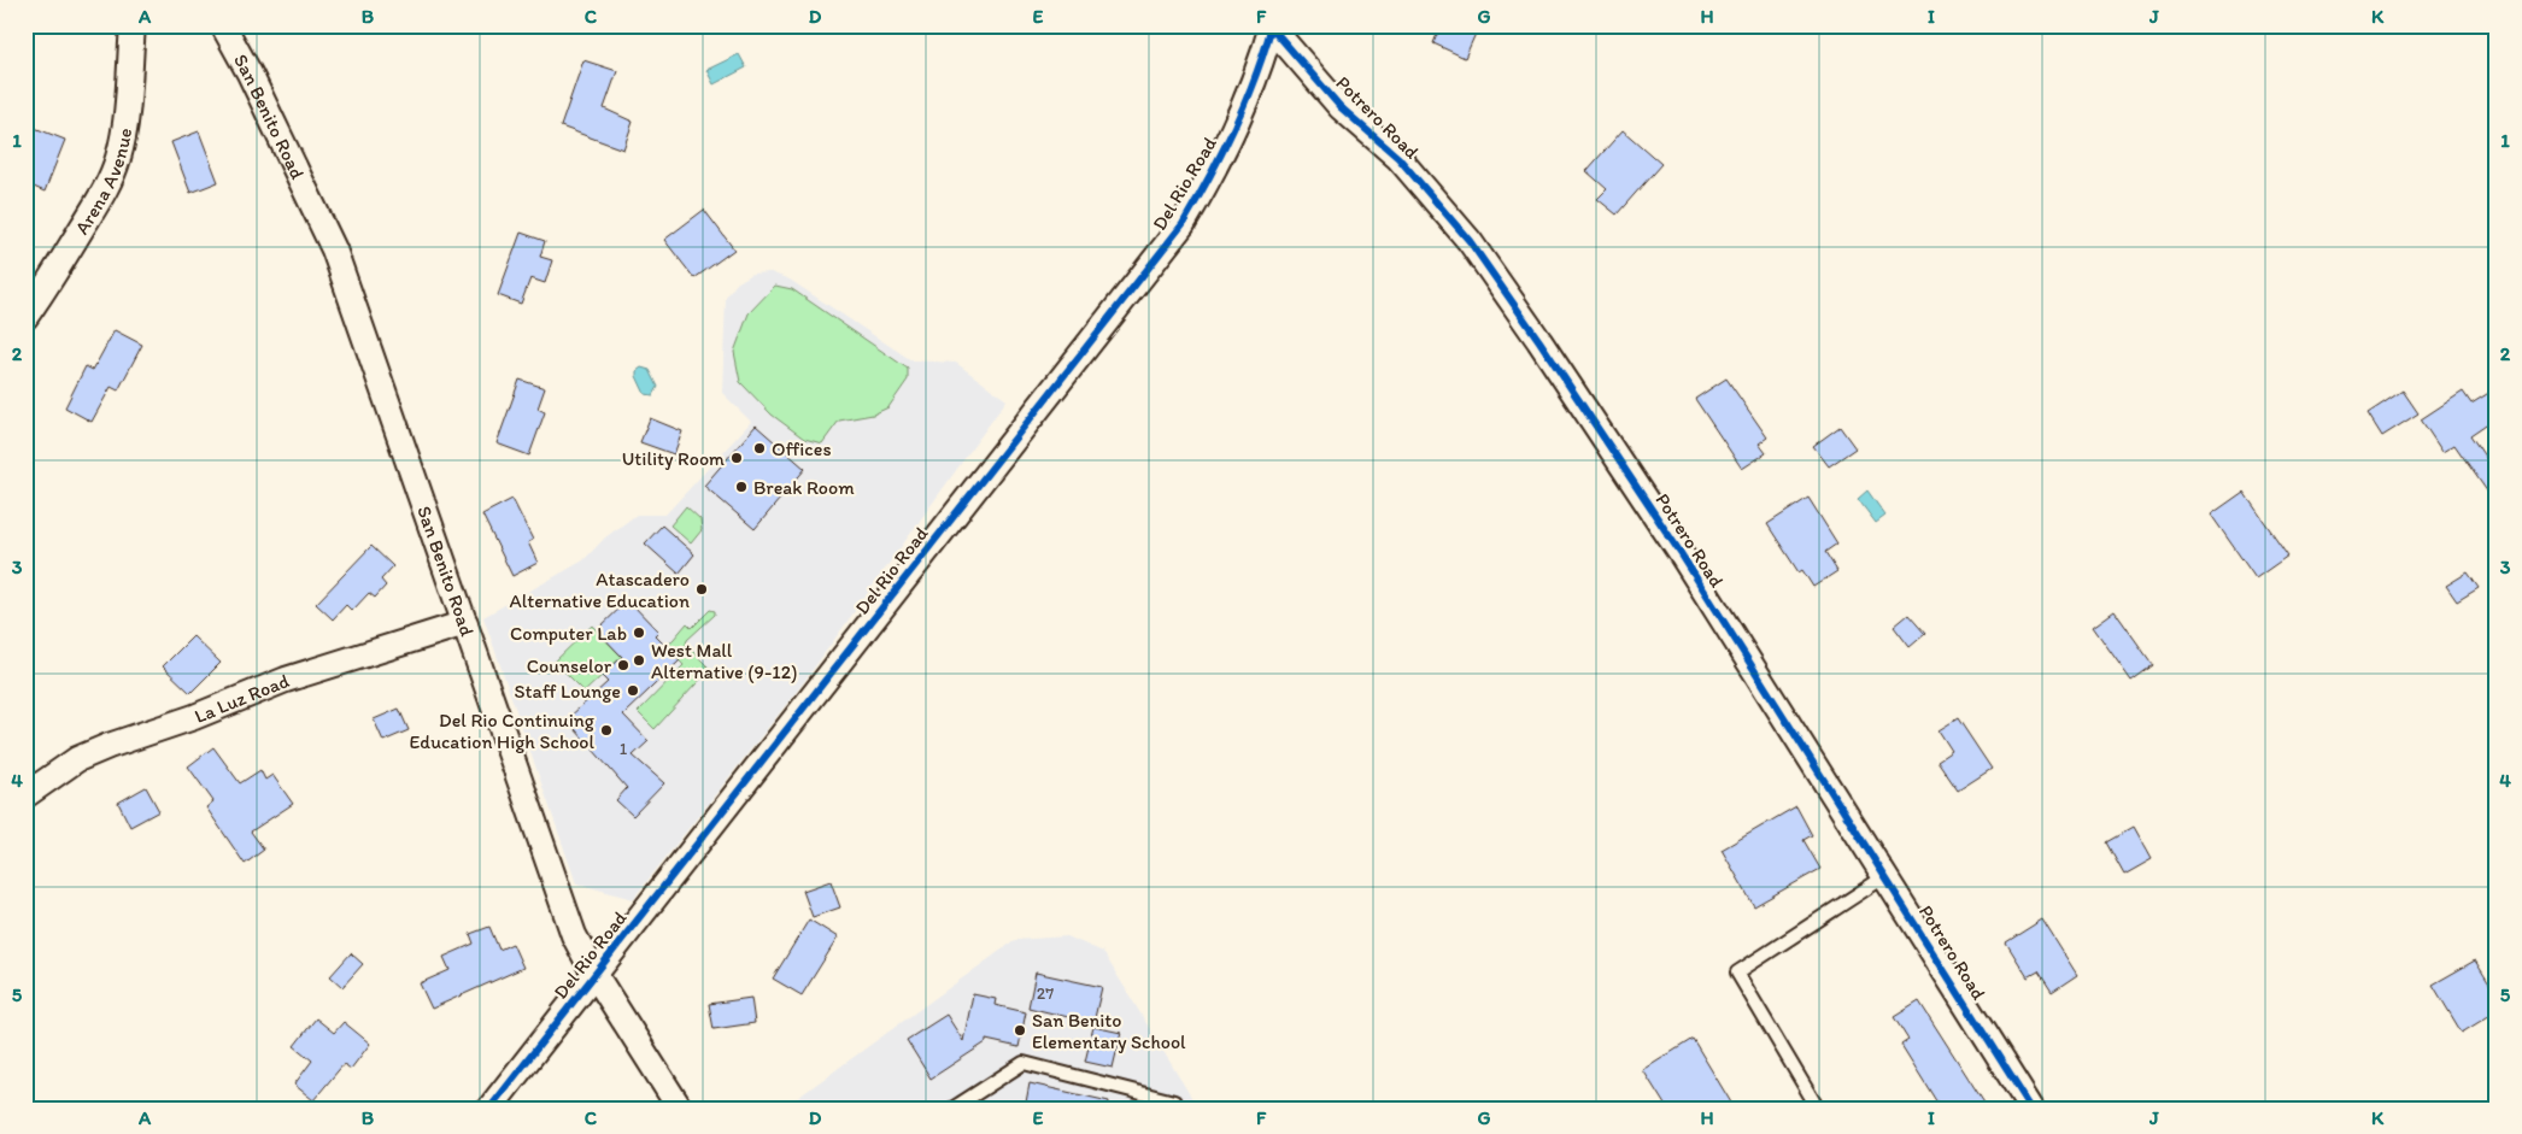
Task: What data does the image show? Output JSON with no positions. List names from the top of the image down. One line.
{"streets":{"street":["San Benito Road","Potrero Road","Arena Avenue","Del Rio Road","La Luz Road"]},"crossings":[["San Benito Road","Del Rio Road"],["San Benito Road","La Luz Road"],["Potrero Road","Del Rio Road"]],"places":["Offices","Utility Room","Break Room","Atascadero Alternative Education","Computer Lab","West Mall Alternative (9-12)","Counselor","Staff Lounge","Del Rio Continuing Education High School","San Benito Elementary School"],"house_numbers":["1","27"],"grid":{"columns":["A","B","C","D","E","F","G","H","I","J","K"],"rows":["1","2","3","4","5"]}}
